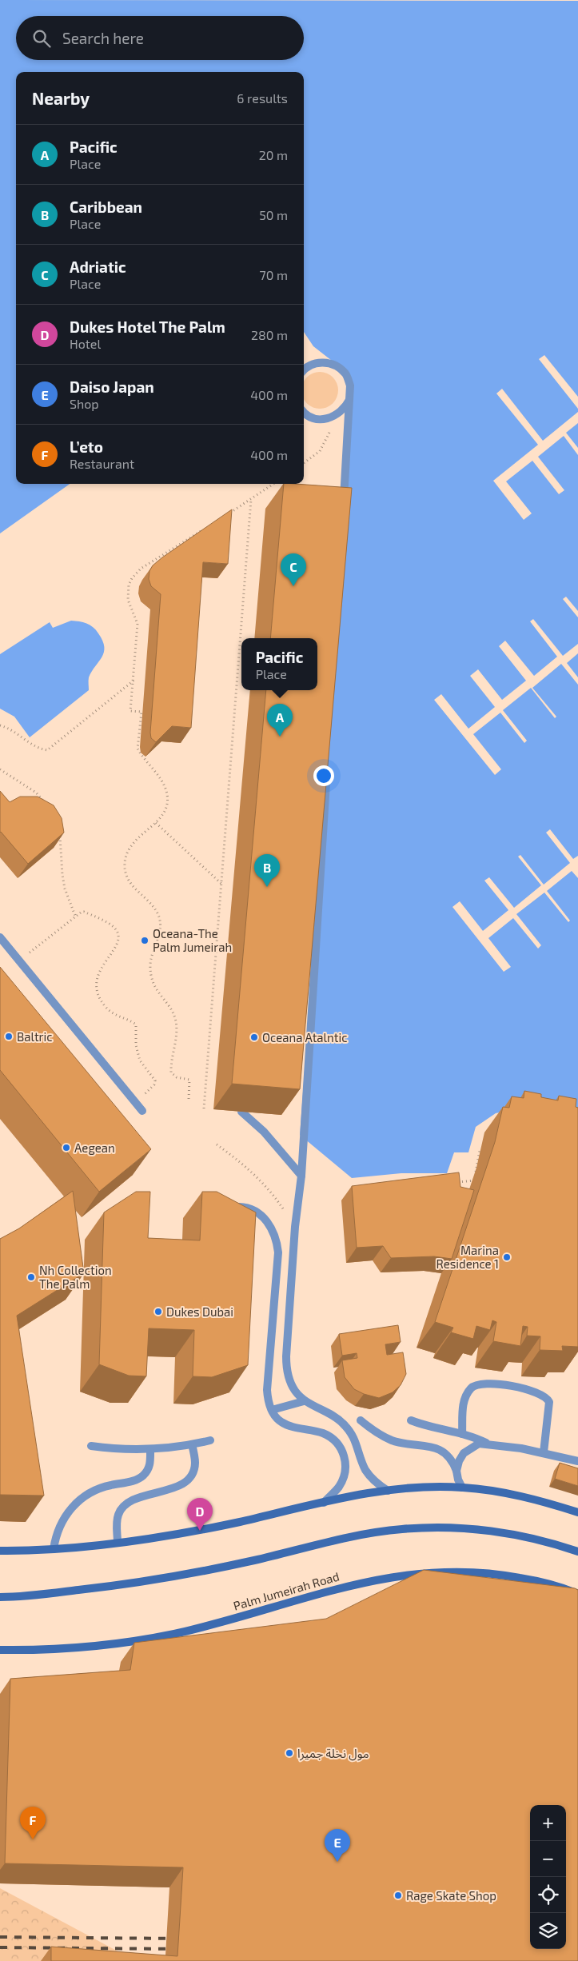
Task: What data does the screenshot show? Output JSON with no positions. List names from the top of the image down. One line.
{"streets":{"main road":["Palm Jumeirah Road"]},"places":["Oceana-The Palm Jumeirah","Baltric","Oceana Atalntic","Aegean","Marina Residence 1","Nh Collection The Palm","Dukes Dubai","مول نخلة جميرا","Rage Skate Shop"],"page":{"search":"Search here","heading":["Nearby","6 results"],"list":[{"mark":"A","name":"Pacific","note":"Place","value":"20 m"},{"mark":"B","name":"Caribbean","note":"Place","value":"50 m"},{"mark":"C","name":"Adriatic","note":"Place","value":"70 m"},{"mark":"D","name":"Dukes Hotel The Palm","note":"Hotel","value":"280 m"},{"mark":"E","name":"Daiso Japan","note":"Shop","value":"400 m"},{"mark":"F","name":"L’eto","note":"Restaurant","value":"400 m"}],"pins":["C","A","B","D","F","E"],"popup":["Pacific","Place"],"map_buttons":["+","−"]}}
